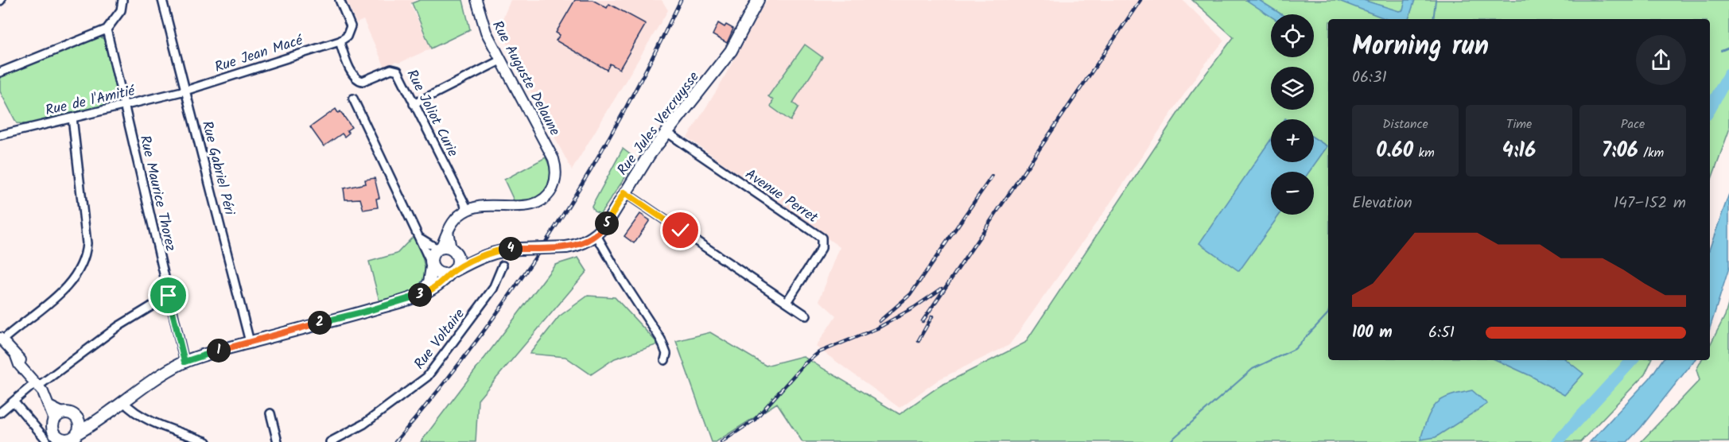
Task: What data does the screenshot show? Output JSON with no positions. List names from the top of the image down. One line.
{"streets":{"main road":["Rue Jules Vercruysse"],"street":["Rue Jean Macé","Rue Auguste Delaune","Rue de l'Amitié","Rue Joliot Curie","Rue Gabriel Péri","Rue Maurice Thorez","Avenue Perret","Rue Voltaire"]},"crossings":[["Rue Jean Macé","Rue de l'Amitié"],["Rue Jean Macé","Rue Joliot Curie"],["Rue Jean Macé","Rue Gabriel Péri"],["Rue Auguste Delaune","Rue Joliot Curie"],["Rue de l'Amitié","Rue Gabriel Péri"],["Rue de l'Amitié","Rue Maurice Thorez"],["Rue Jules Vercruysse","Rue Gabriel Péri"],["Rue Jules Vercruysse","Rue Maurice Thorez"],["Rue Jules Vercruysse","Avenue Perret"]],"page":{"map_buttons":["+","−"],"heading":["Morning run","06:31"],"stats":[["Distance","0.60 km"],["Time","4:16"],["Pace","7:06 /km"]],"chart":["Elevation","147–152 m"],"pins":["5","4","3","2","1"],"list":[{"name":"100 m","note":"6:51"}]}}
